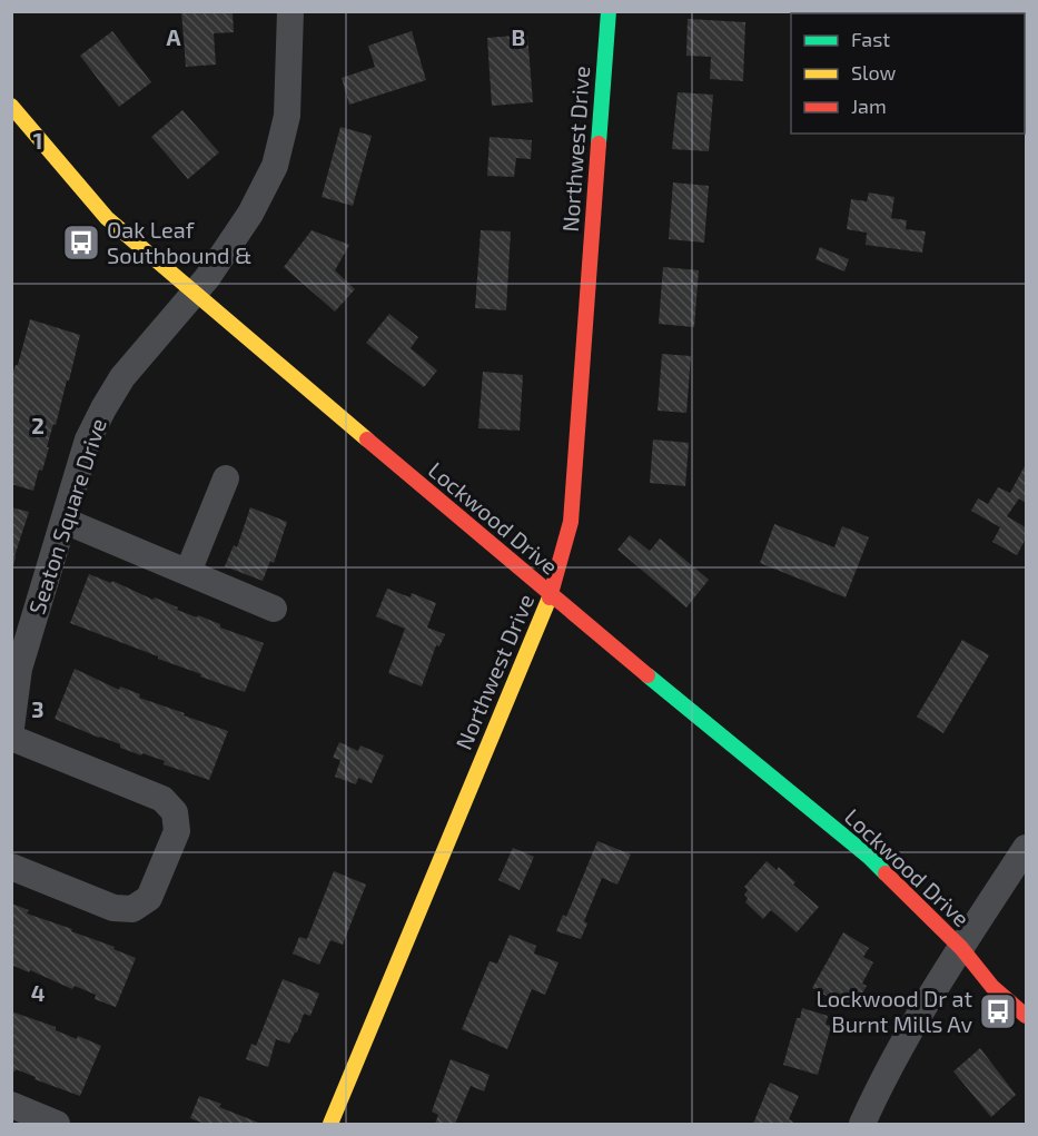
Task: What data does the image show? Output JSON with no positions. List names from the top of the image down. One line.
{"streets":{"street":["Northwest Drive","Seaton Square Drive","Lockwood Drive"]},"crossings":[["Northwest Drive","Lockwood Drive"],["Seaton Square Drive","Lockwood Drive"]],"places":{"bus stop":["Oak Leaf Southbound &","Lockwood Dr at Burnt Mills Av"]},"legend":["Fast","Slow","Jam"],"grid":{"columns":["A","B"],"rows":["1","2","3","4"]}}
